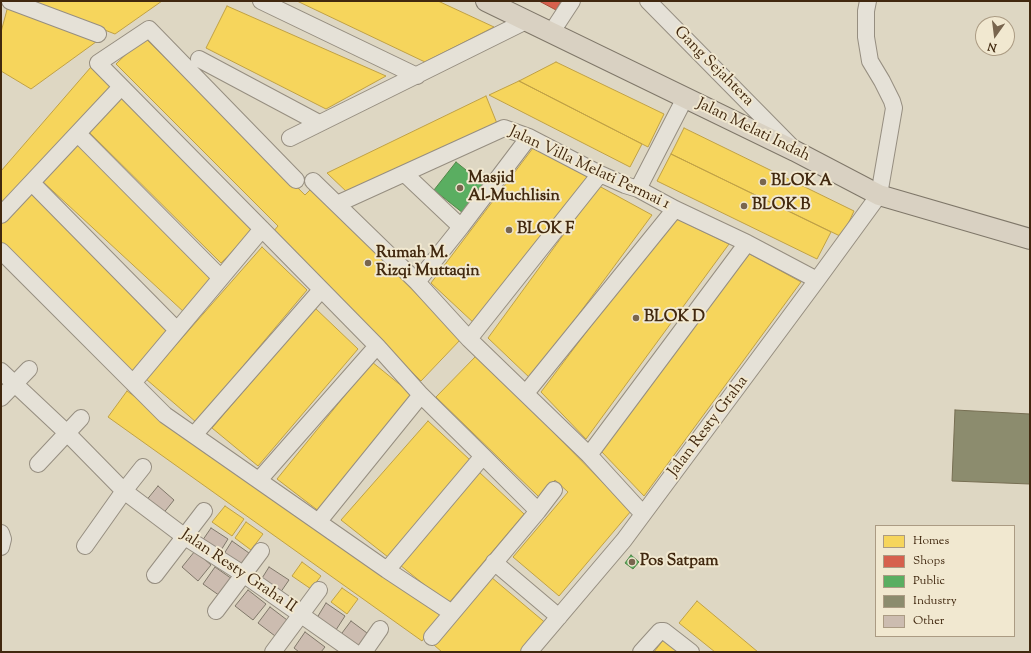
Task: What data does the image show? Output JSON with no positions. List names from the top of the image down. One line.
{"streets":{"main road":["Jalan Melati Indah"],"street":["Gang Sejahtera","Jalan Villa Melati Permai 1","Jalan Resty Graha","Jalan Resty Graha II"]},"crossings":[["Gang Sejahtera","Jalan Melati Indah"],["Jalan Melati Indah","Jalan Resty Graha"],["Jalan Villa Melati Permai 1","Jalan Resty Graha"]],"places":["BLOK A","Masjid Al-Muchlisin","BLOK B","BLOK F","Rumah M. Rizqi Muttaqin","BLOK D","Pos Satpam"],"legend":["Homes","Shops","Public","Industry","Other"],"north":"bottom"}
